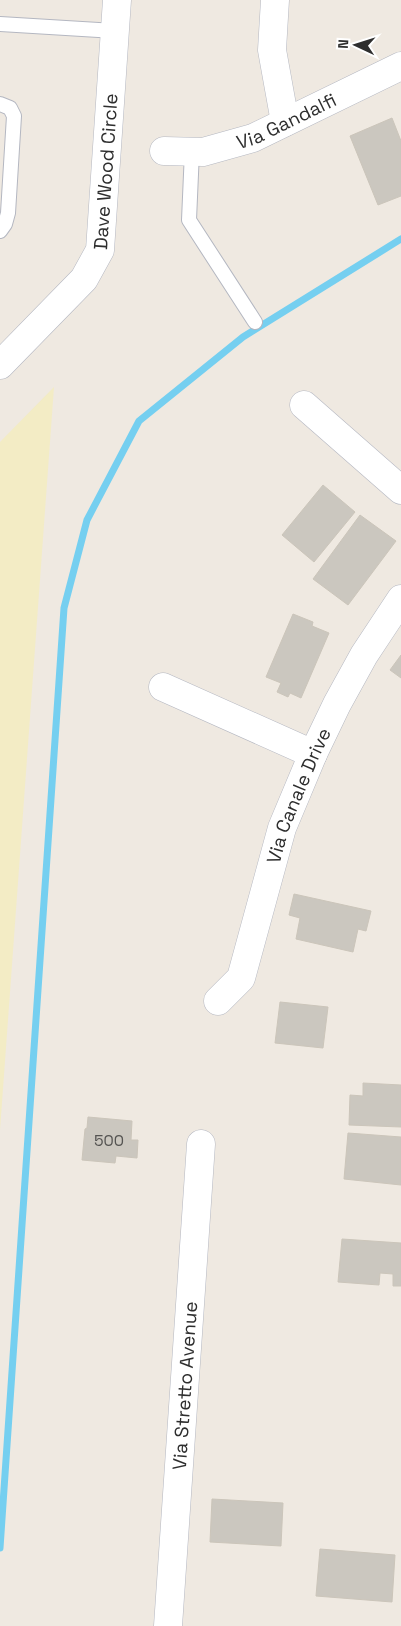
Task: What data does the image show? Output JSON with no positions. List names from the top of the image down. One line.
{"streets":{"street":["Via Gandalfi","Dave Wood Circle","Via Canale Drive","Via Stretto Avenue"]},"house_numbers":["500"],"north":"left"}
